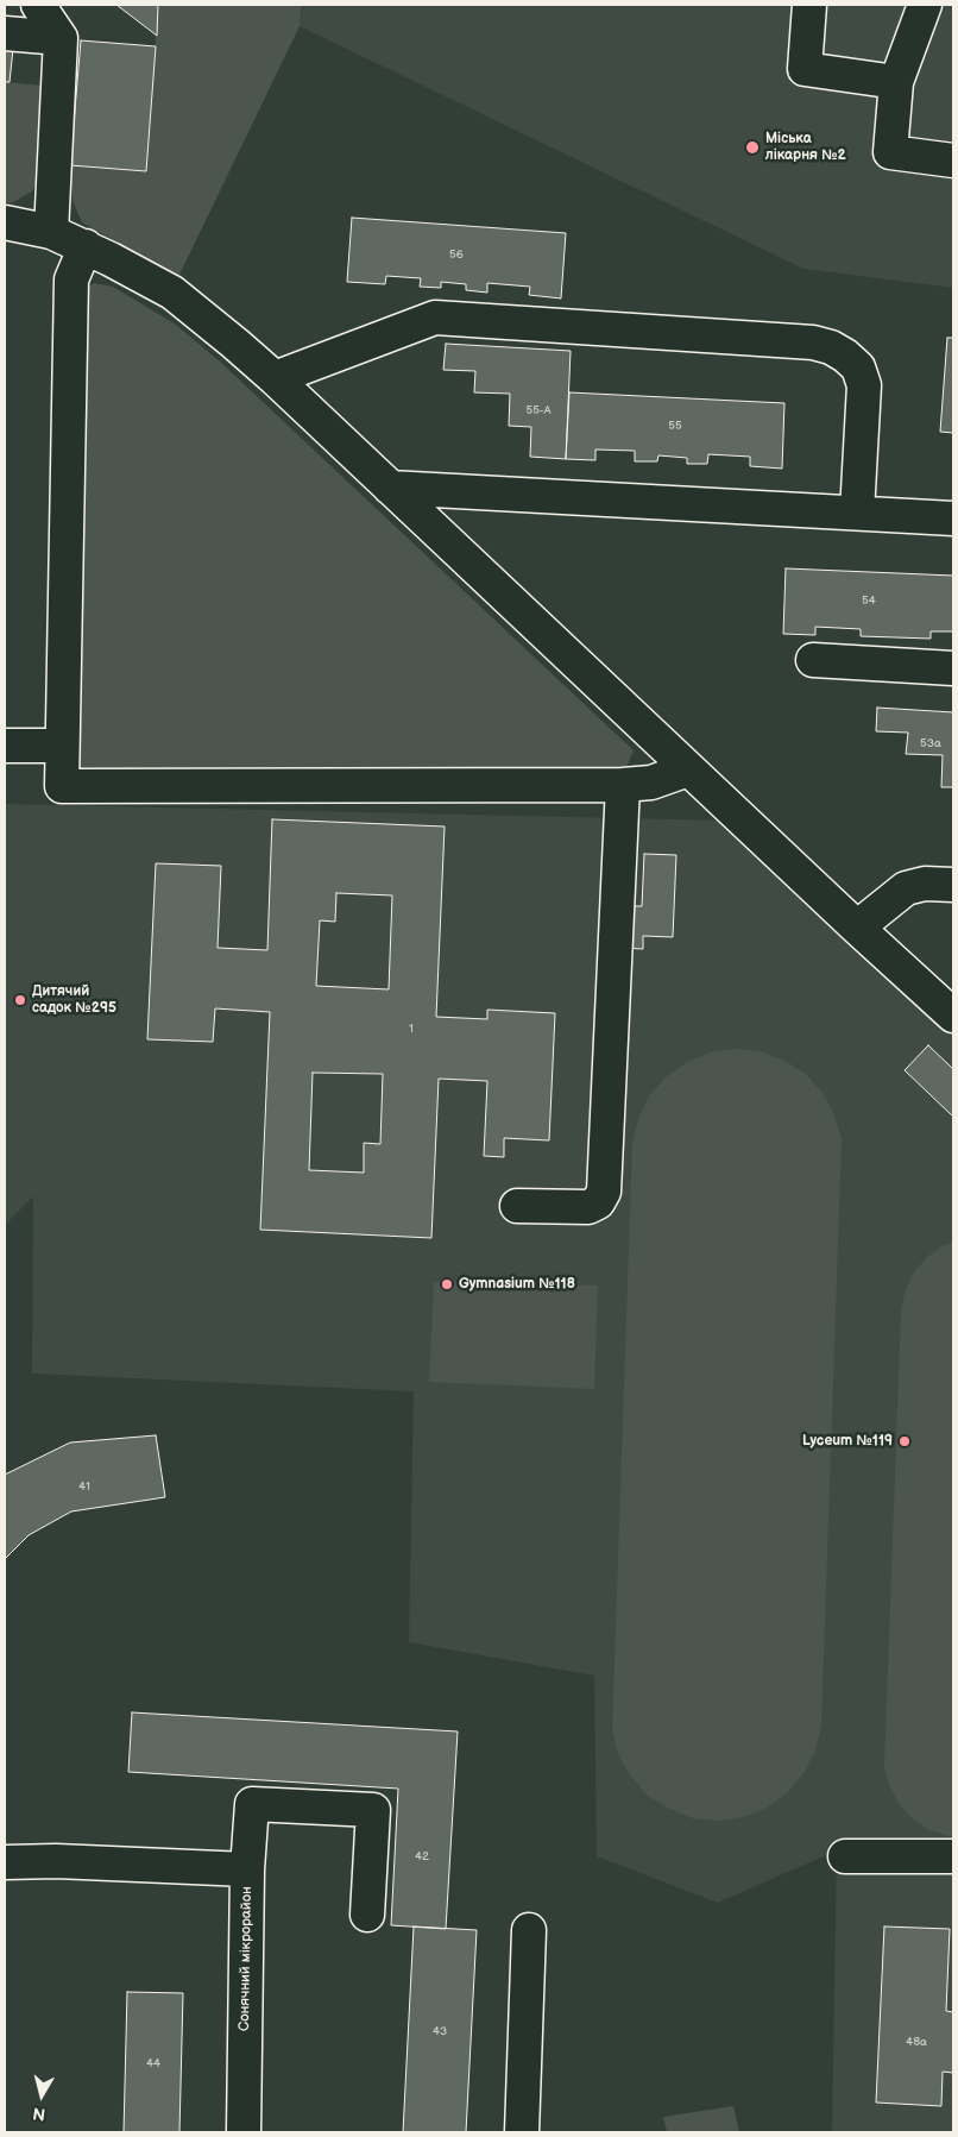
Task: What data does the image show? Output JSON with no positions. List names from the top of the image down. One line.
{"streets":{"street":["Сонячний мікрорайон"]},"places":["Міська лікарня №2","Дитячий садок №295","Gymnasium №118","Lyceum №119"],"house_numbers":["56","55-А","55","54","53а","1","41","42","43","48а","44"],"north":"bottom"}
